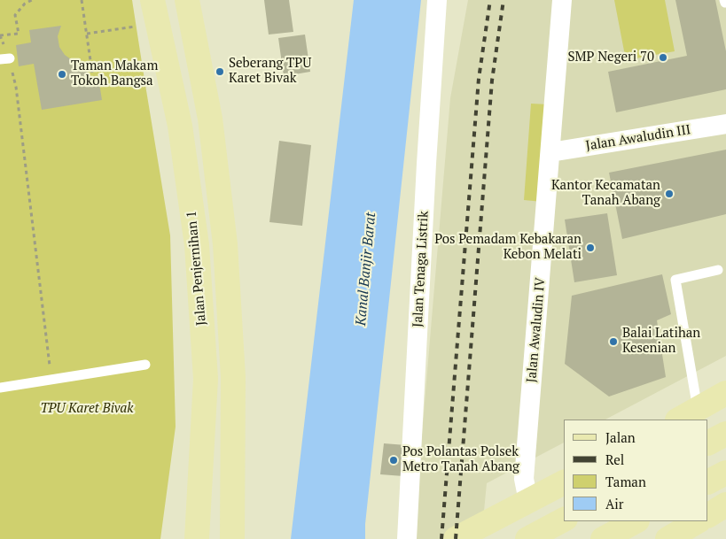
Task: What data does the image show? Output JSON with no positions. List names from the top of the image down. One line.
{"streets":{"main road":["Jalan Penjernihan 1"],"street":["Jalan Awaludin III","Jalan Tenaga Listrik","Jalan Awaludin IV"]},"crossings":[["Jalan Awaludin III","Jalan Awaludin IV"]],"water":["Kanal Banjir Barat"],"parks":["TPU Karet Bivak"],"places":["SMP Negeri 70","Seberang TPU Karet Bivak","Taman Makam Tokoh Bangsa","Kantor Kecamatan Tanah Abang","Pos Pemadam Kebakaran Kebon Melati","Balai Latihan Kesenian","Pos Polantas Polsek Metro Tanah Abang"],"legend":["Jalan","Rel","Taman","Air"]}
